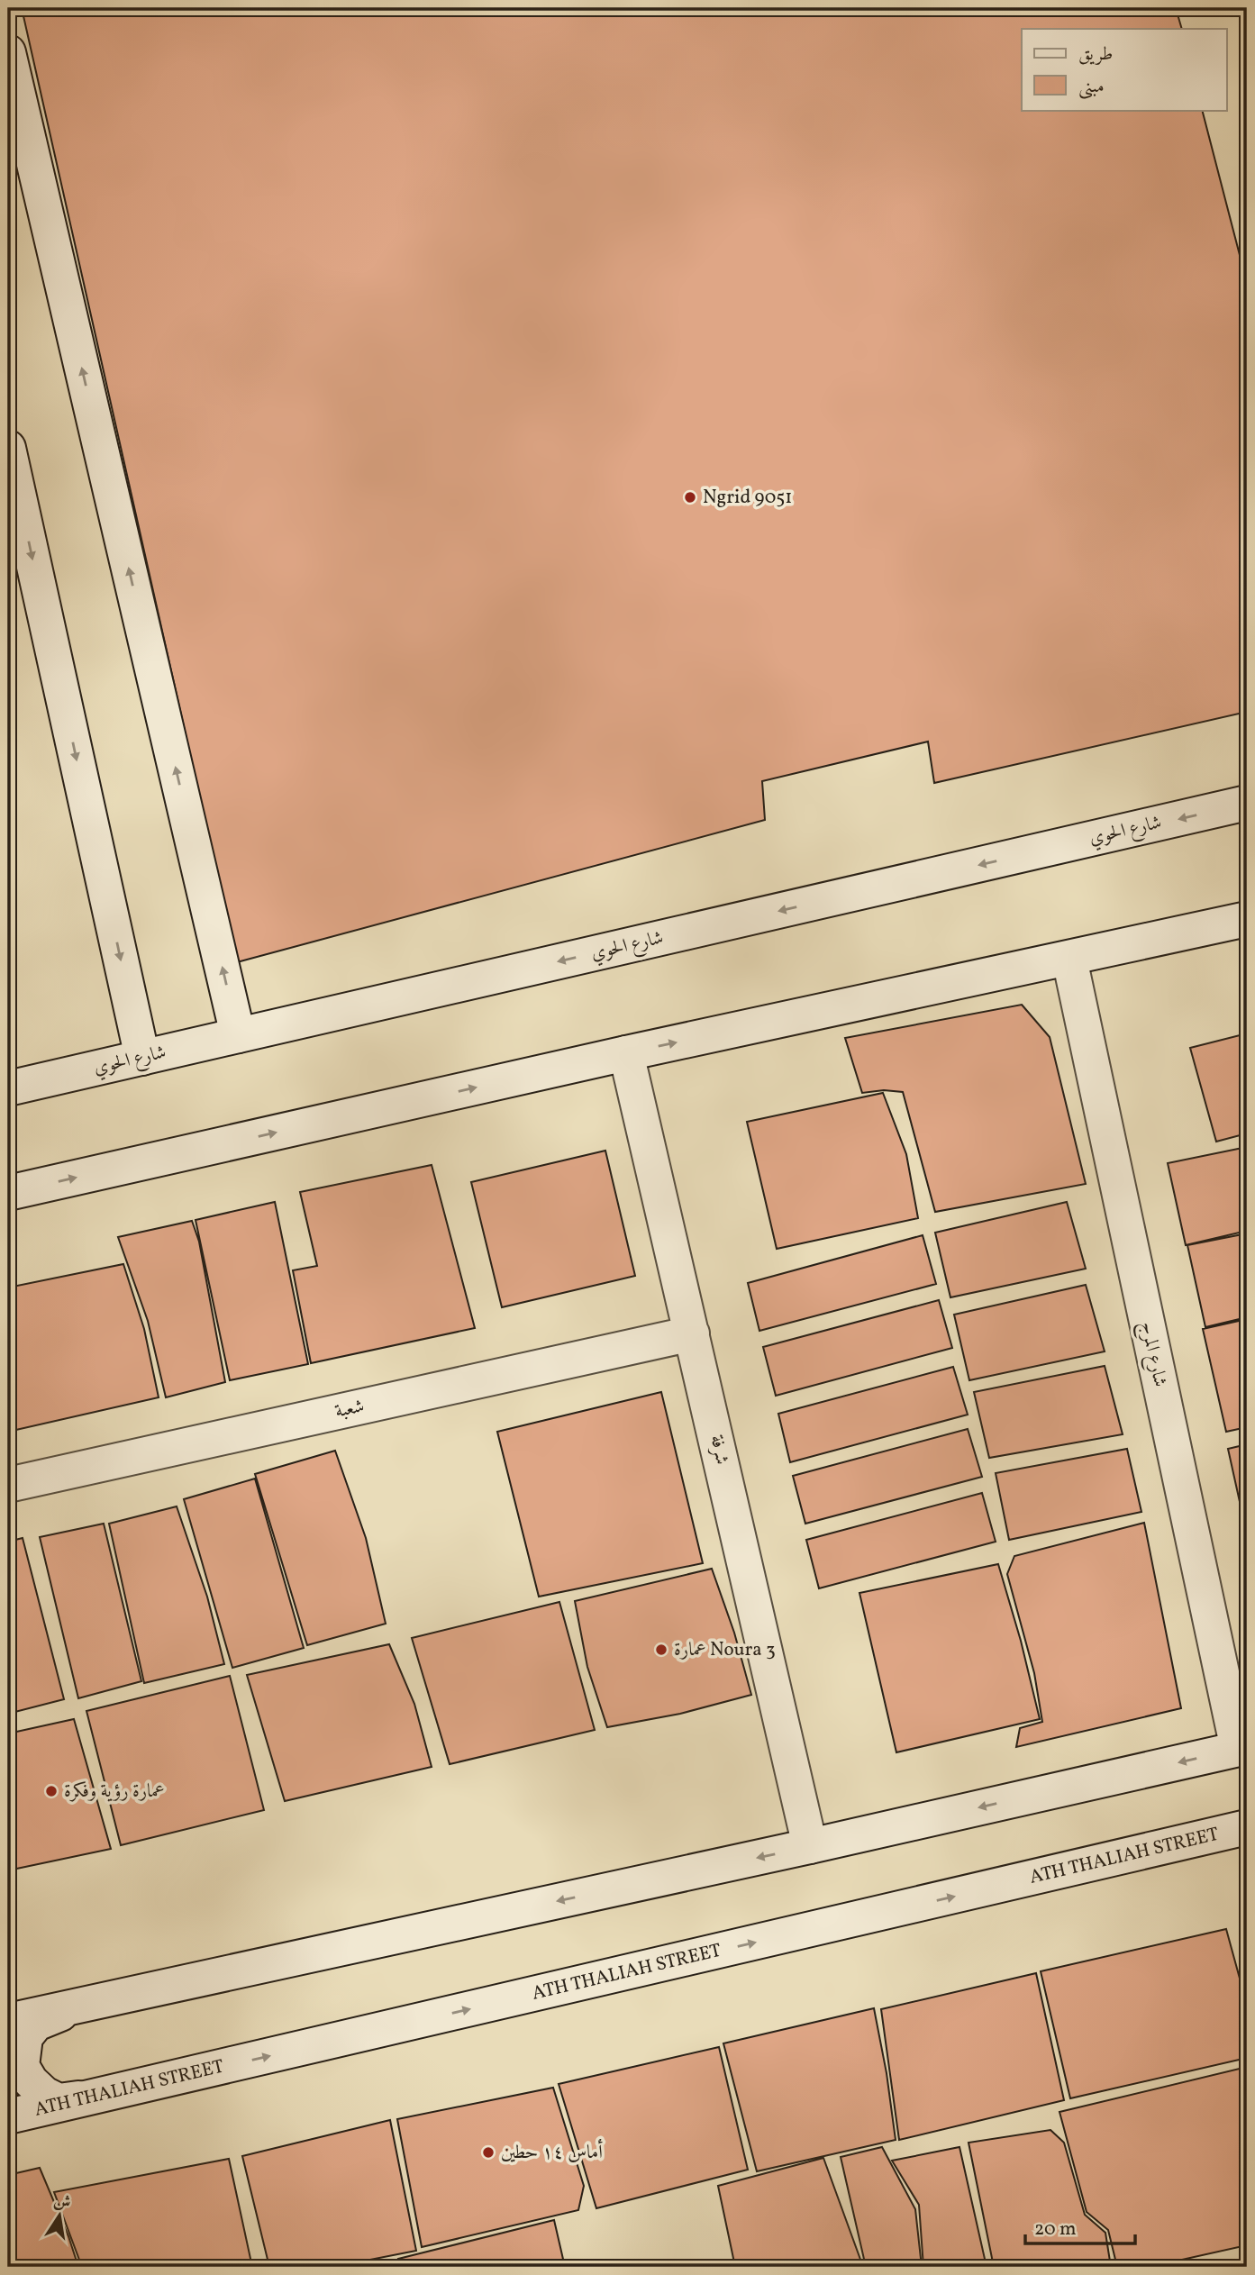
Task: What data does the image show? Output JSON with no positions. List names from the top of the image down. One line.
{"streets":{"street":["شارع الحوي","شارع المرج","شعبة","شرفة","ATH THALIAH STREET"]},"crossings":[["شعبة","شرفة"]],"places":["Ngrid 9051","عمارة Noura 3","عمارة رؤية وفكرة","أماس ١٤ حطين"],"legend":["طريق","مبنى"],"scale_bar":"20 m","north":"top"}
